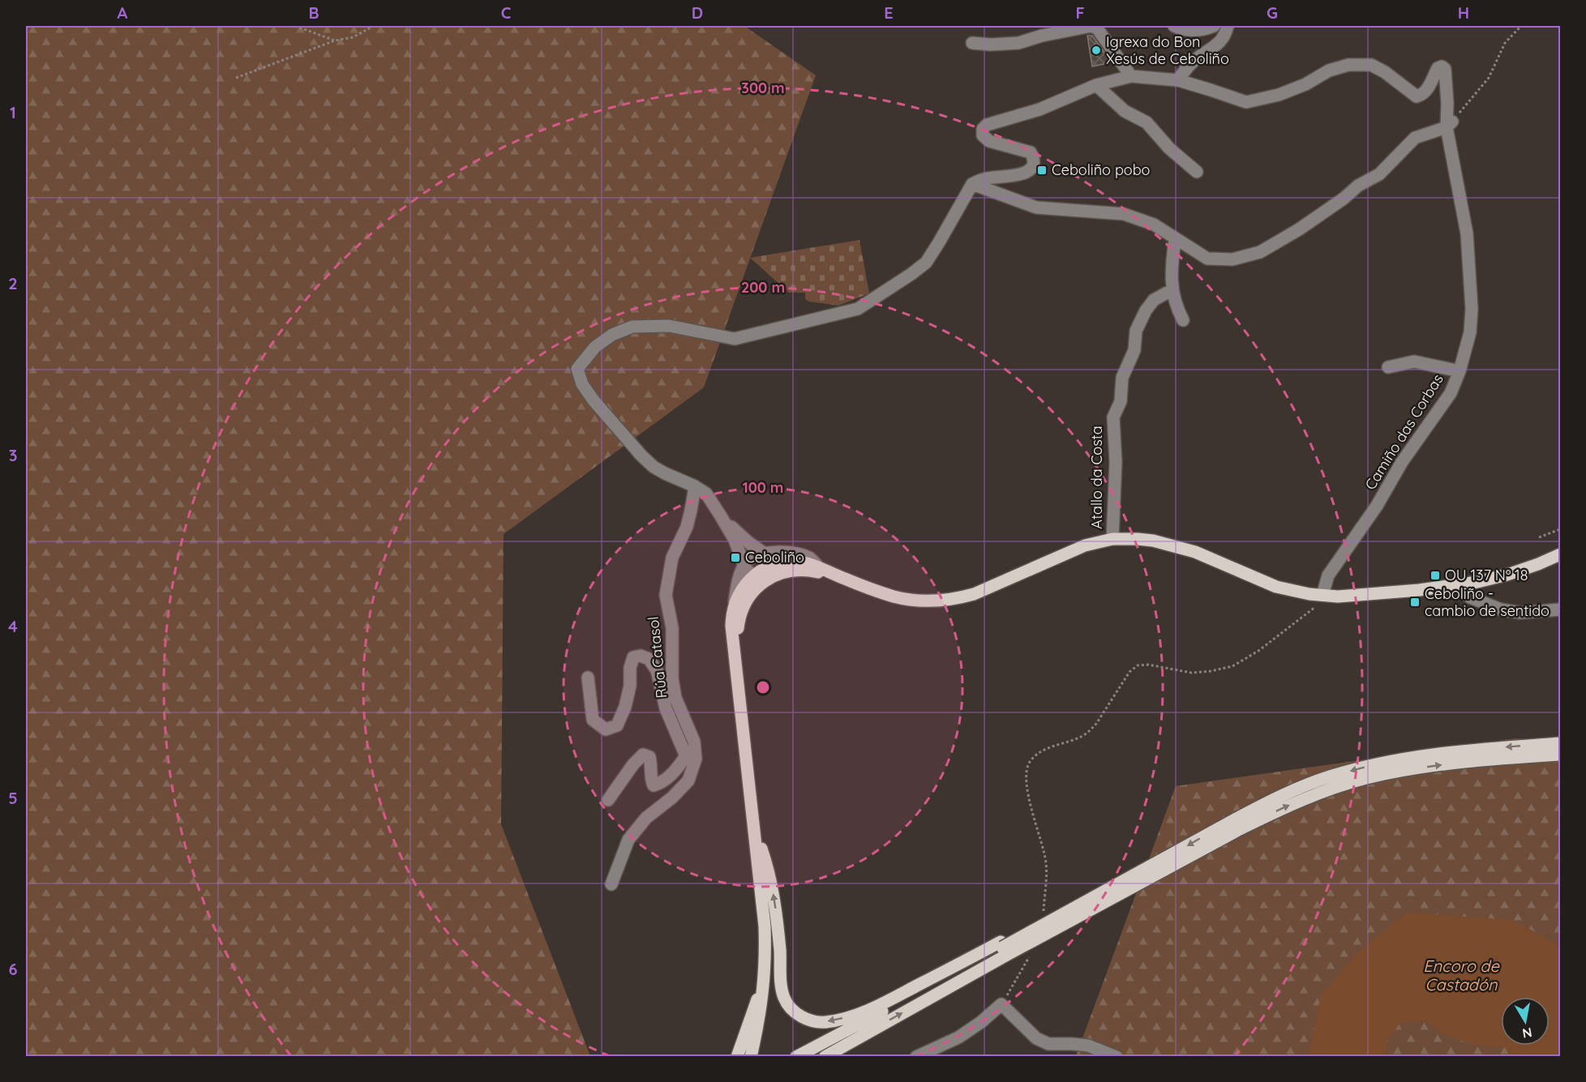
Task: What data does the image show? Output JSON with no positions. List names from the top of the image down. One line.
{"streets":{"street":["Camiño das Corbas","Atallo da Costa","Rúa Catasol"]},"water":["Encoro de Castadón"],"places":{"other":["Igrexa do Bon Xesús de Ceboliño"],"transit":["Ceboliño pobo","Ceboliño","OU 137 Nº 18","Ceboliño - cambio de sentido"]},"north":"bottom","grid":{"columns":["A","B","C","D","E","F","G","H"],"rows":["1","2","3","4","5","6"]},"rings":["300 m","200 m","100 m"]}
